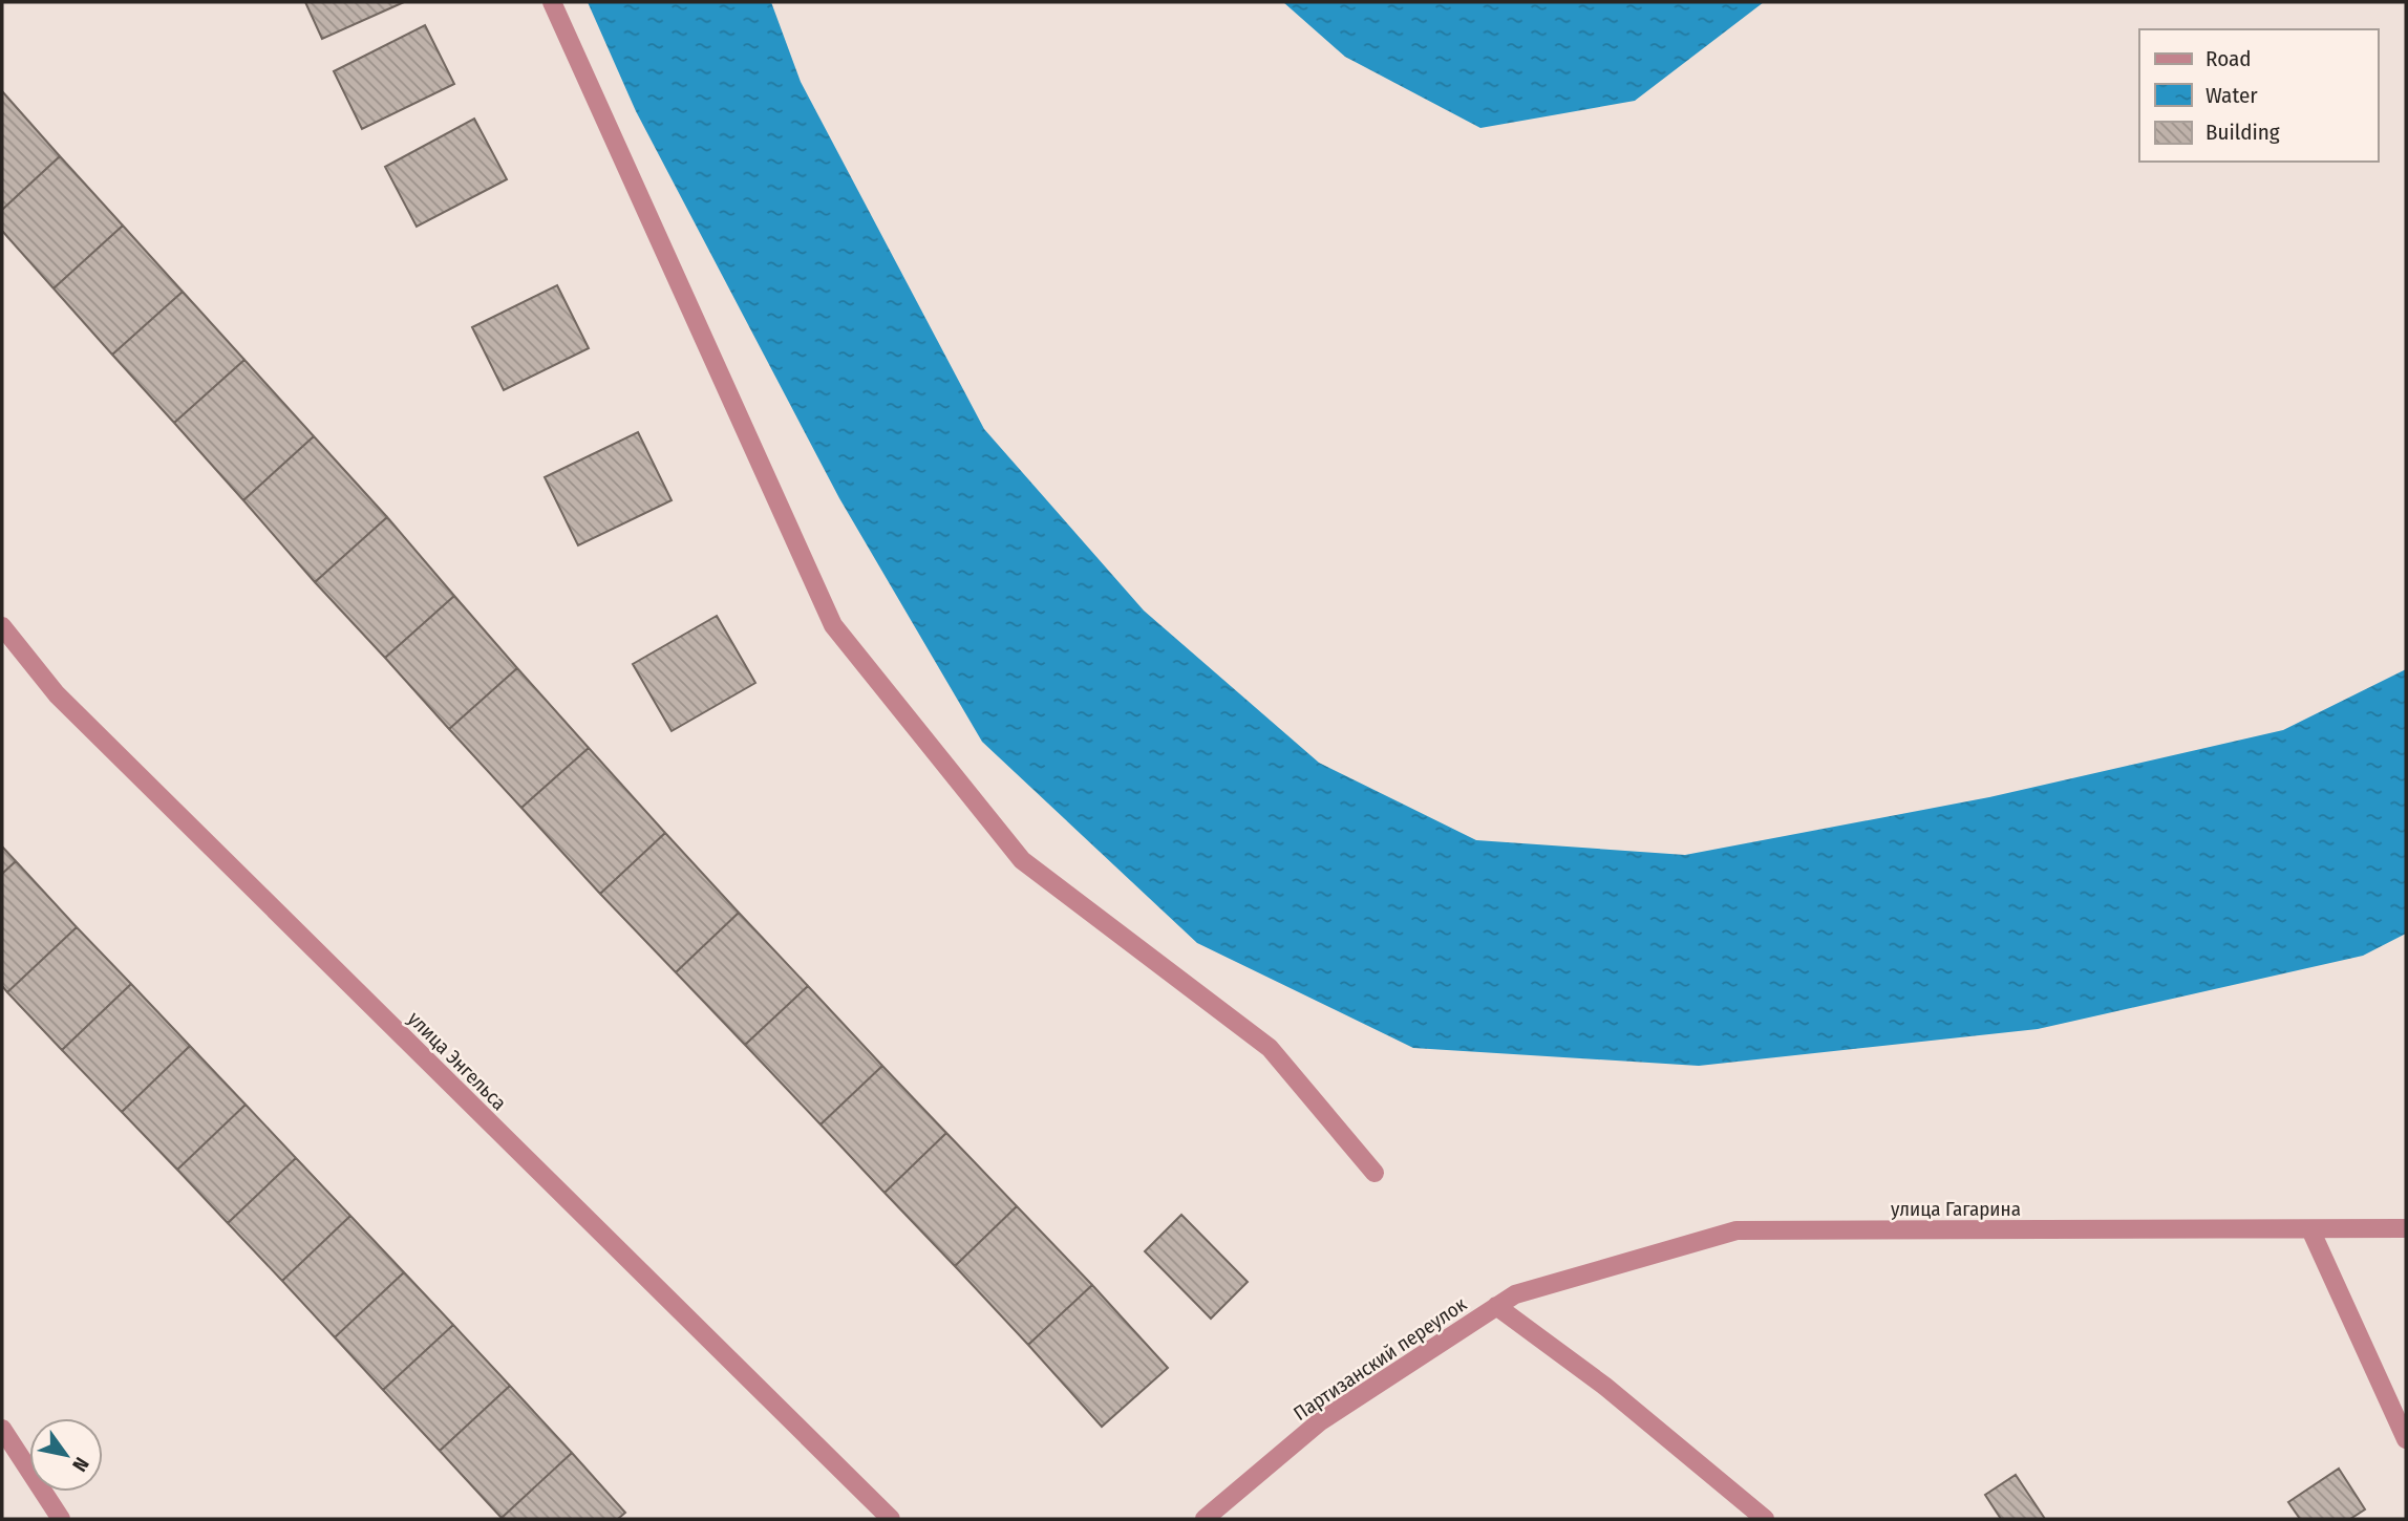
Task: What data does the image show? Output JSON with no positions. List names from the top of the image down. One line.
{"streets":{"street":["улица Энгельса","улица Гагарина","Партизанский переулок"]},"crossings":[["улица Гагарина","Партизанский переулок"]],"legend":["Road","Water","Building"],"north":"bottom right"}
